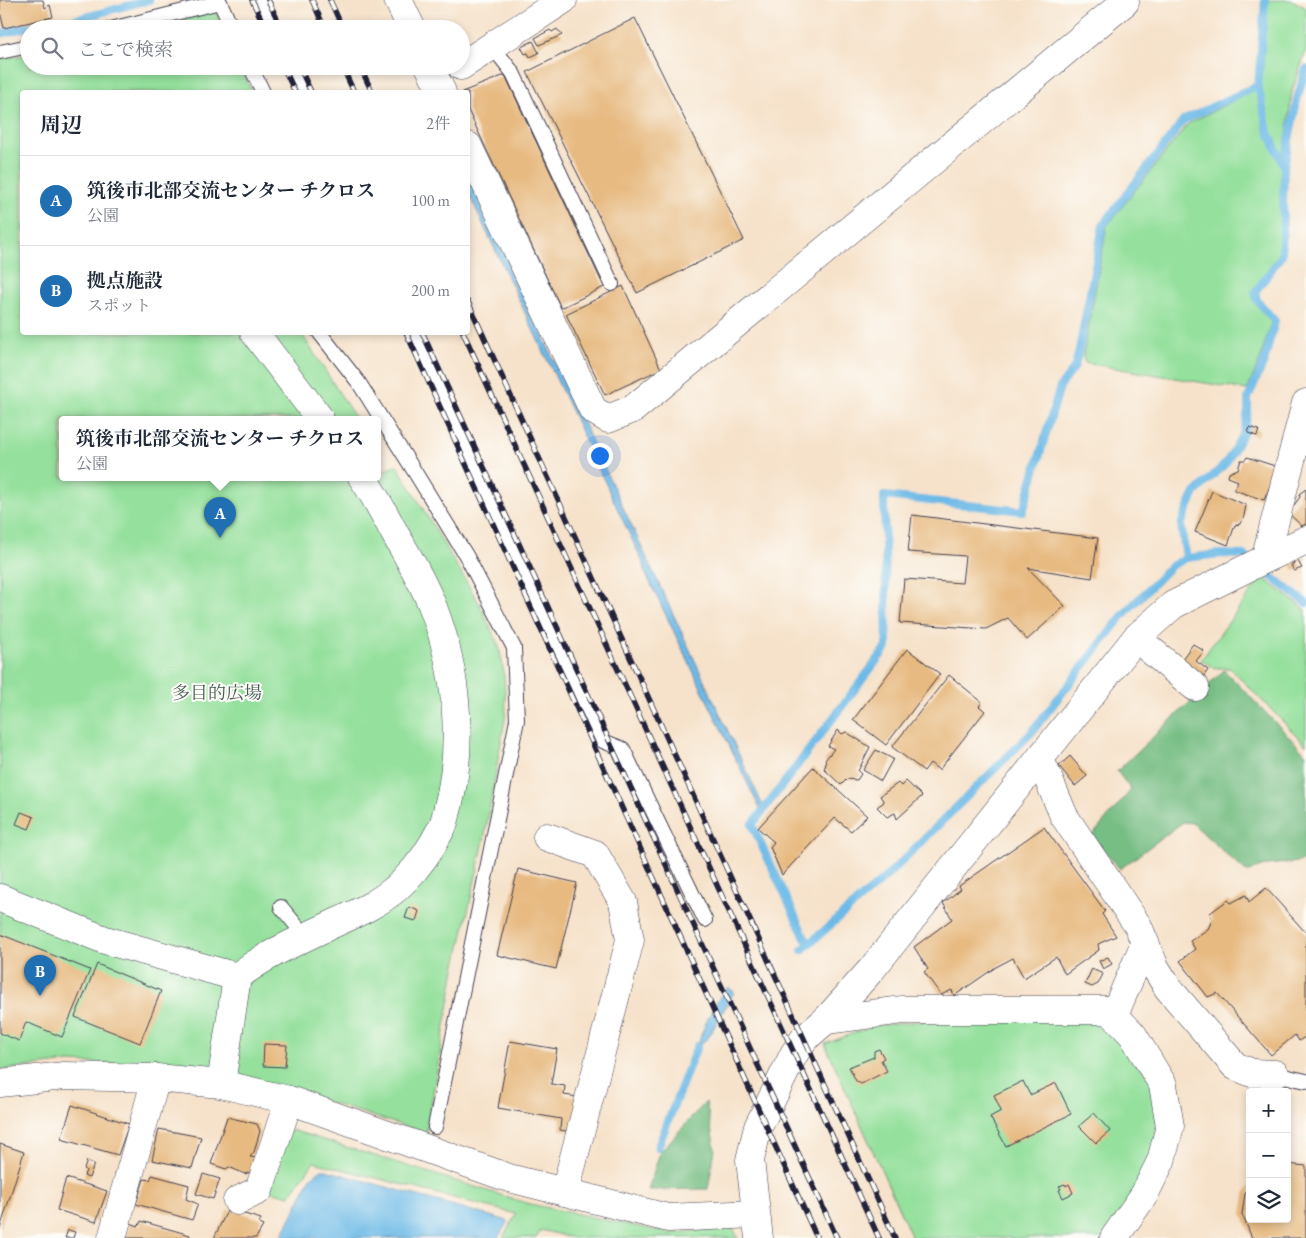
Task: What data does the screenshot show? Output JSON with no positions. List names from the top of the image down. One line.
{"parks":["多目的広場"],"page":{"search":"ここで検索","heading":["周辺","2件"],"list":[{"mark":"A","name":"筑後市北部交流センター チクロス","note":"公園","value":"100 m"},{"mark":"B","name":"拠点施設","note":"スポット","value":"200 m"}],"popup":["筑後市北部交流センター チクロス","公園"],"pins":["A","B"],"map_buttons":["+","−"]}}
